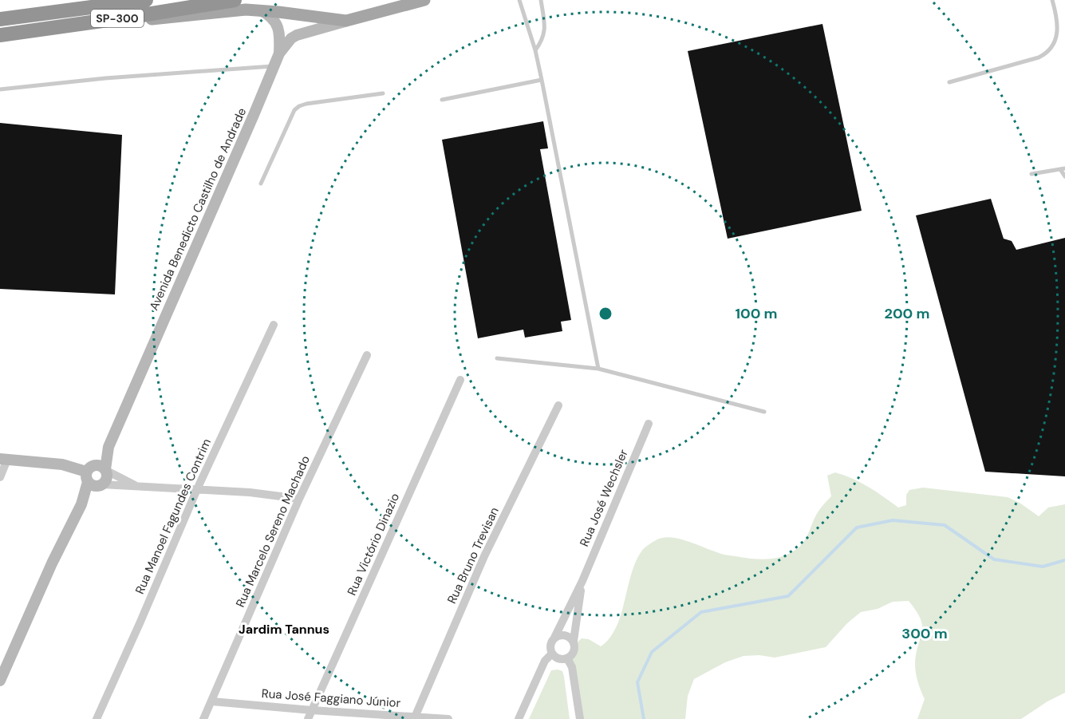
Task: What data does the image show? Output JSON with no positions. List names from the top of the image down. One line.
{"streets":{"highway":["SP-300"],"main road":["Avenida Benedicto Castilho de Andrade"],"street":["Rua José Wechsler","Rua Manoel Fagundes Contrim","Rua Marcelo Sereno Machado","Rua Victório Dinazio","Rua Bruno Trevisan","Rua José Faggiano Júnior"]},"crossings":[["Rua Marcelo Sereno Machado","Rua José Faggiano Júnior"],["Rua Victório Dinazio","Rua José Faggiano Júnior"],["Rua Bruno Trevisan","Rua José Faggiano Júnior"]],"districts":["Jardim Tannus"],"rings":["100 m","200 m","300 m"]}
